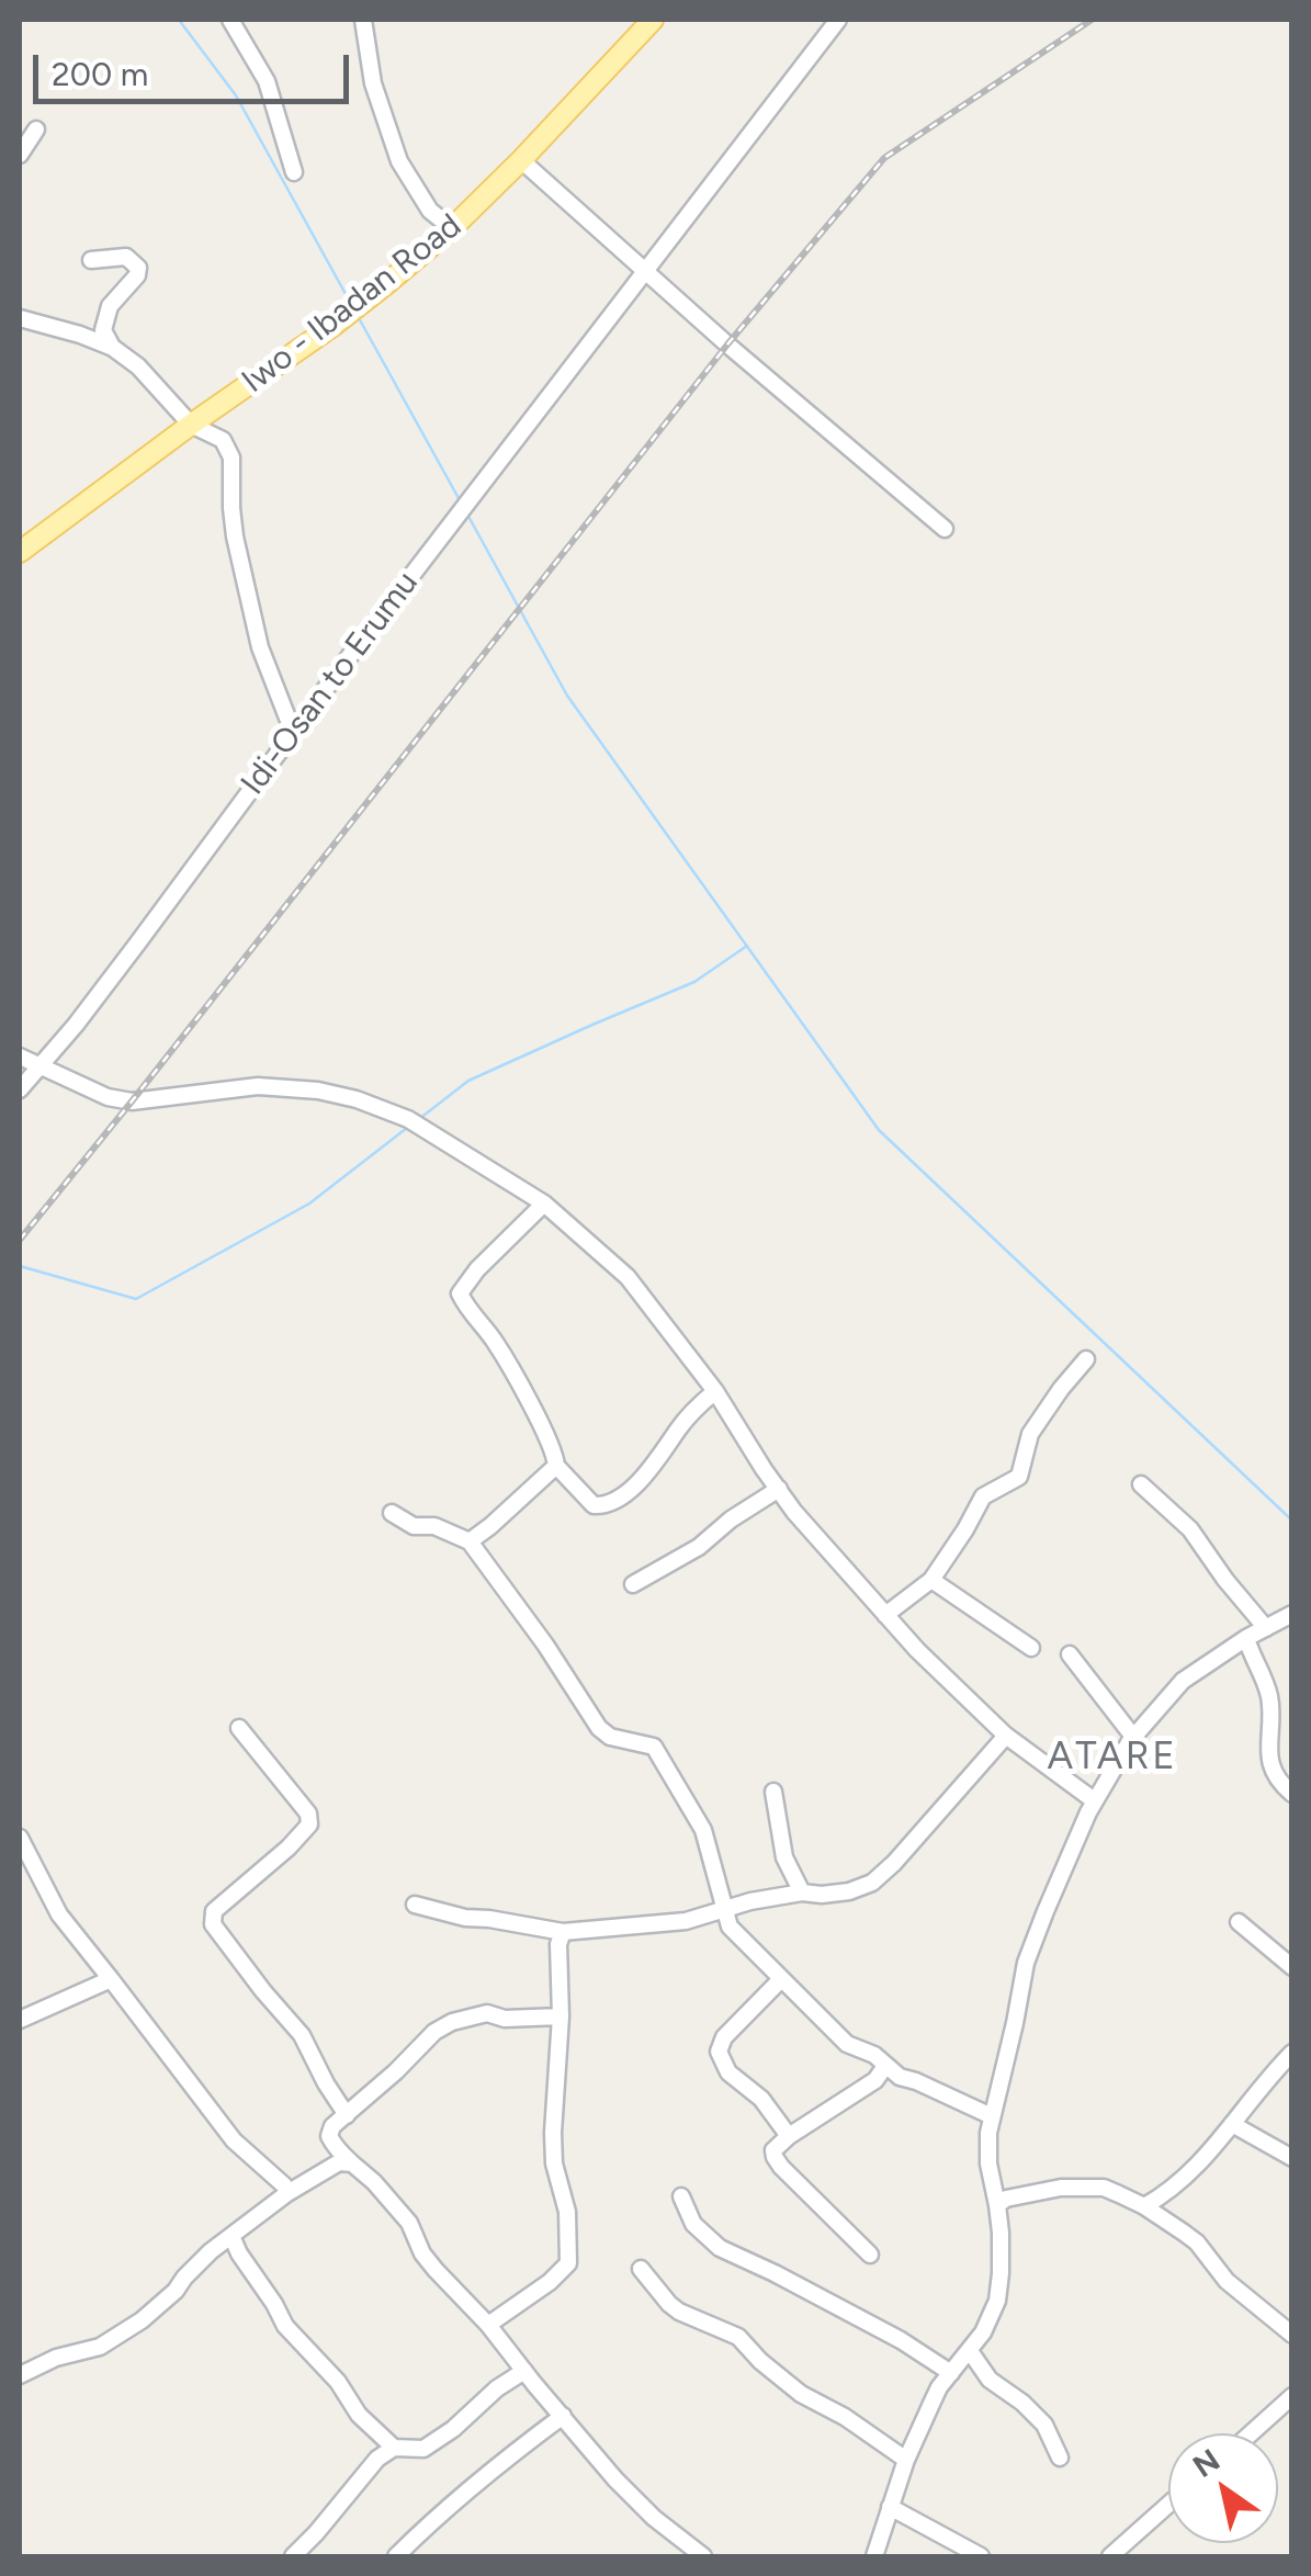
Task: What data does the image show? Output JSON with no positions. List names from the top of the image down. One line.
{"streets":{"main road":["Iwo - Ibadan Road"],"street":["Idi-Osan to Erumu"]},"districts":["ATARE"],"scale_bar":"200 m","north":"top left"}
